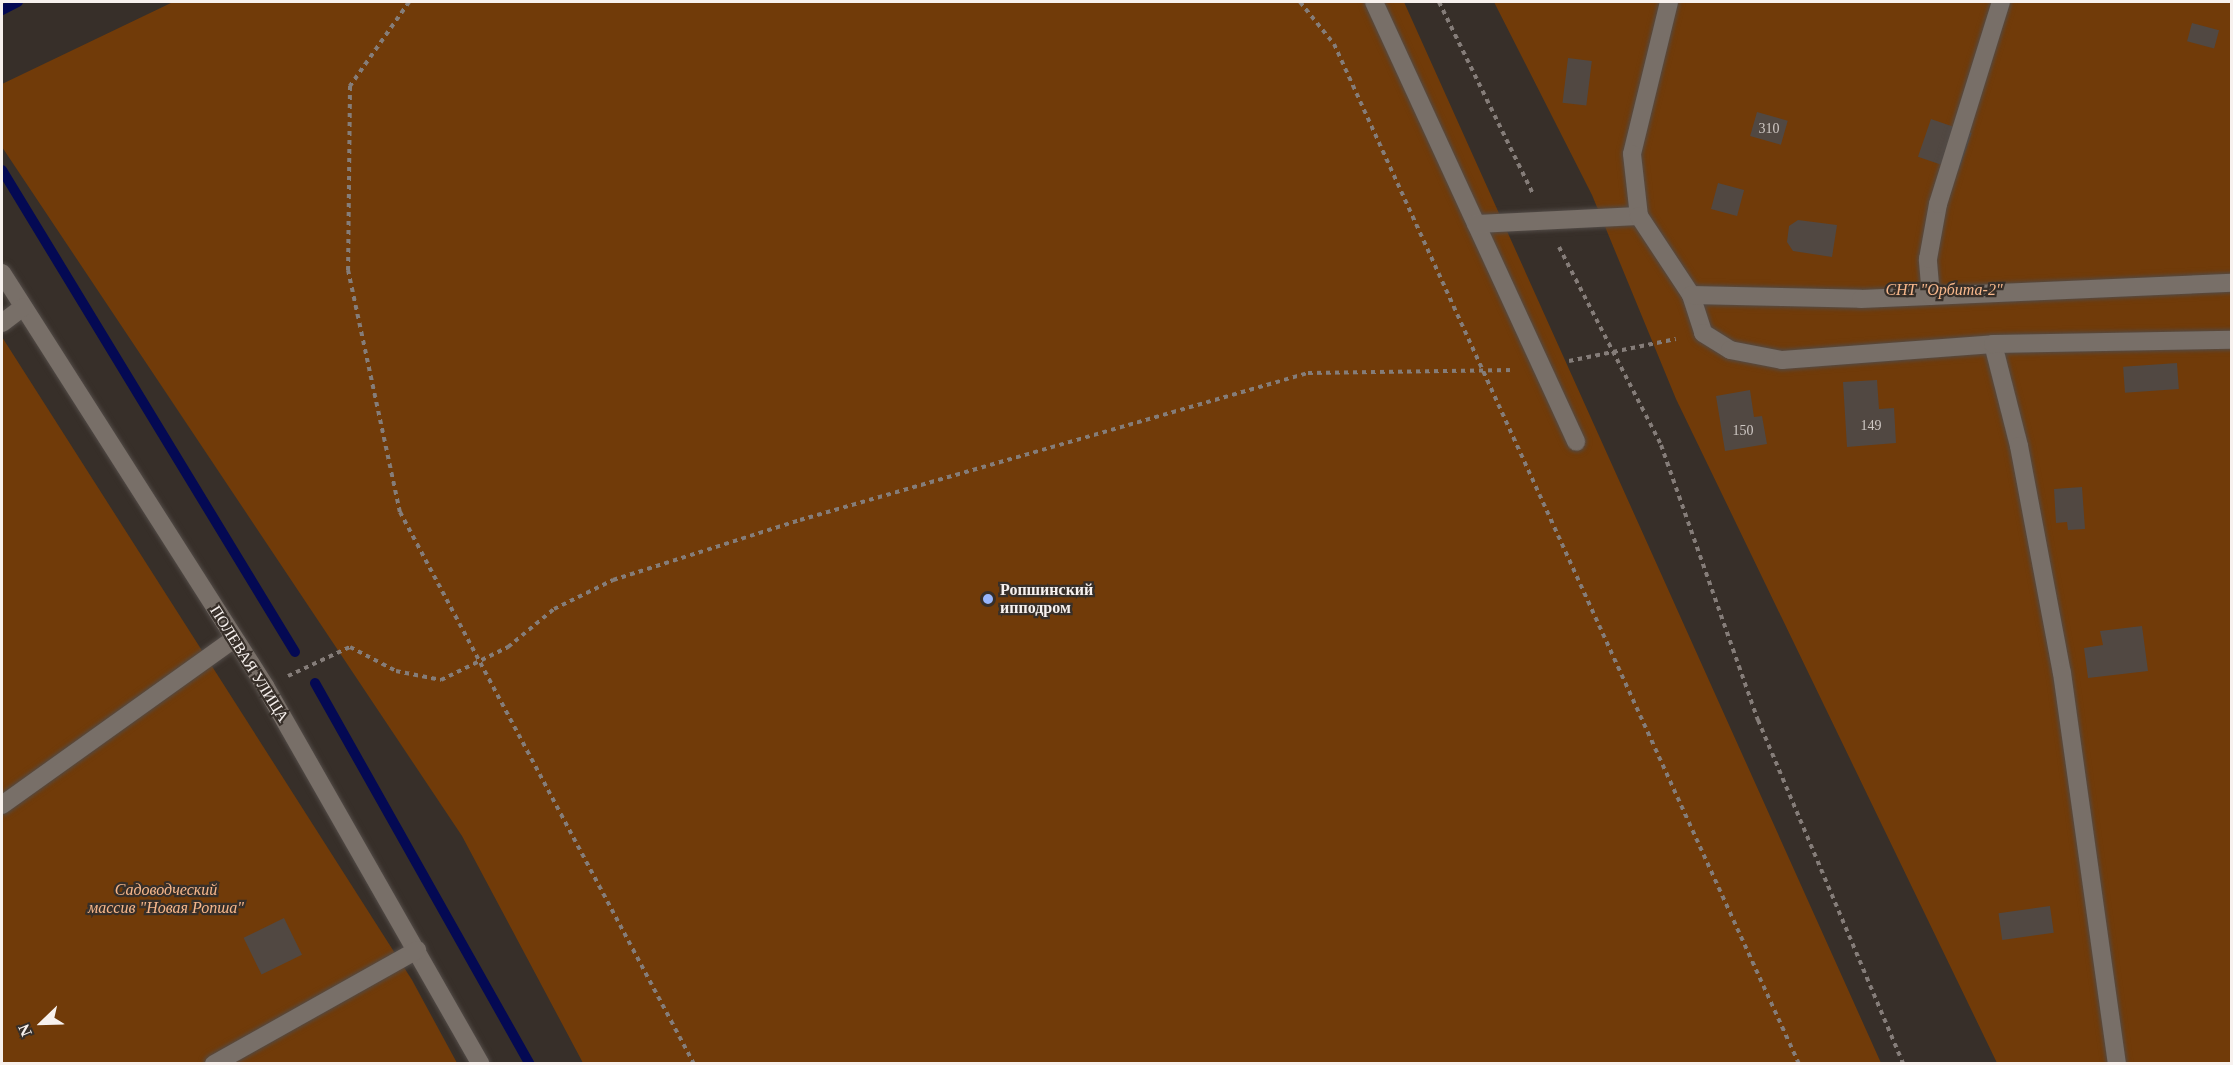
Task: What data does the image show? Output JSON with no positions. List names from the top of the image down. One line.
{"streets":{"street":["ПОЛЕВАЯ УЛИЦА"]},"parks":["СНТ \"Орбита-2\"","Садоводческий массив \"Новая Ропша\""],"places":["Ропшинский ипподром"],"house_numbers":["310","149","150"],"north":"bottom left"}
